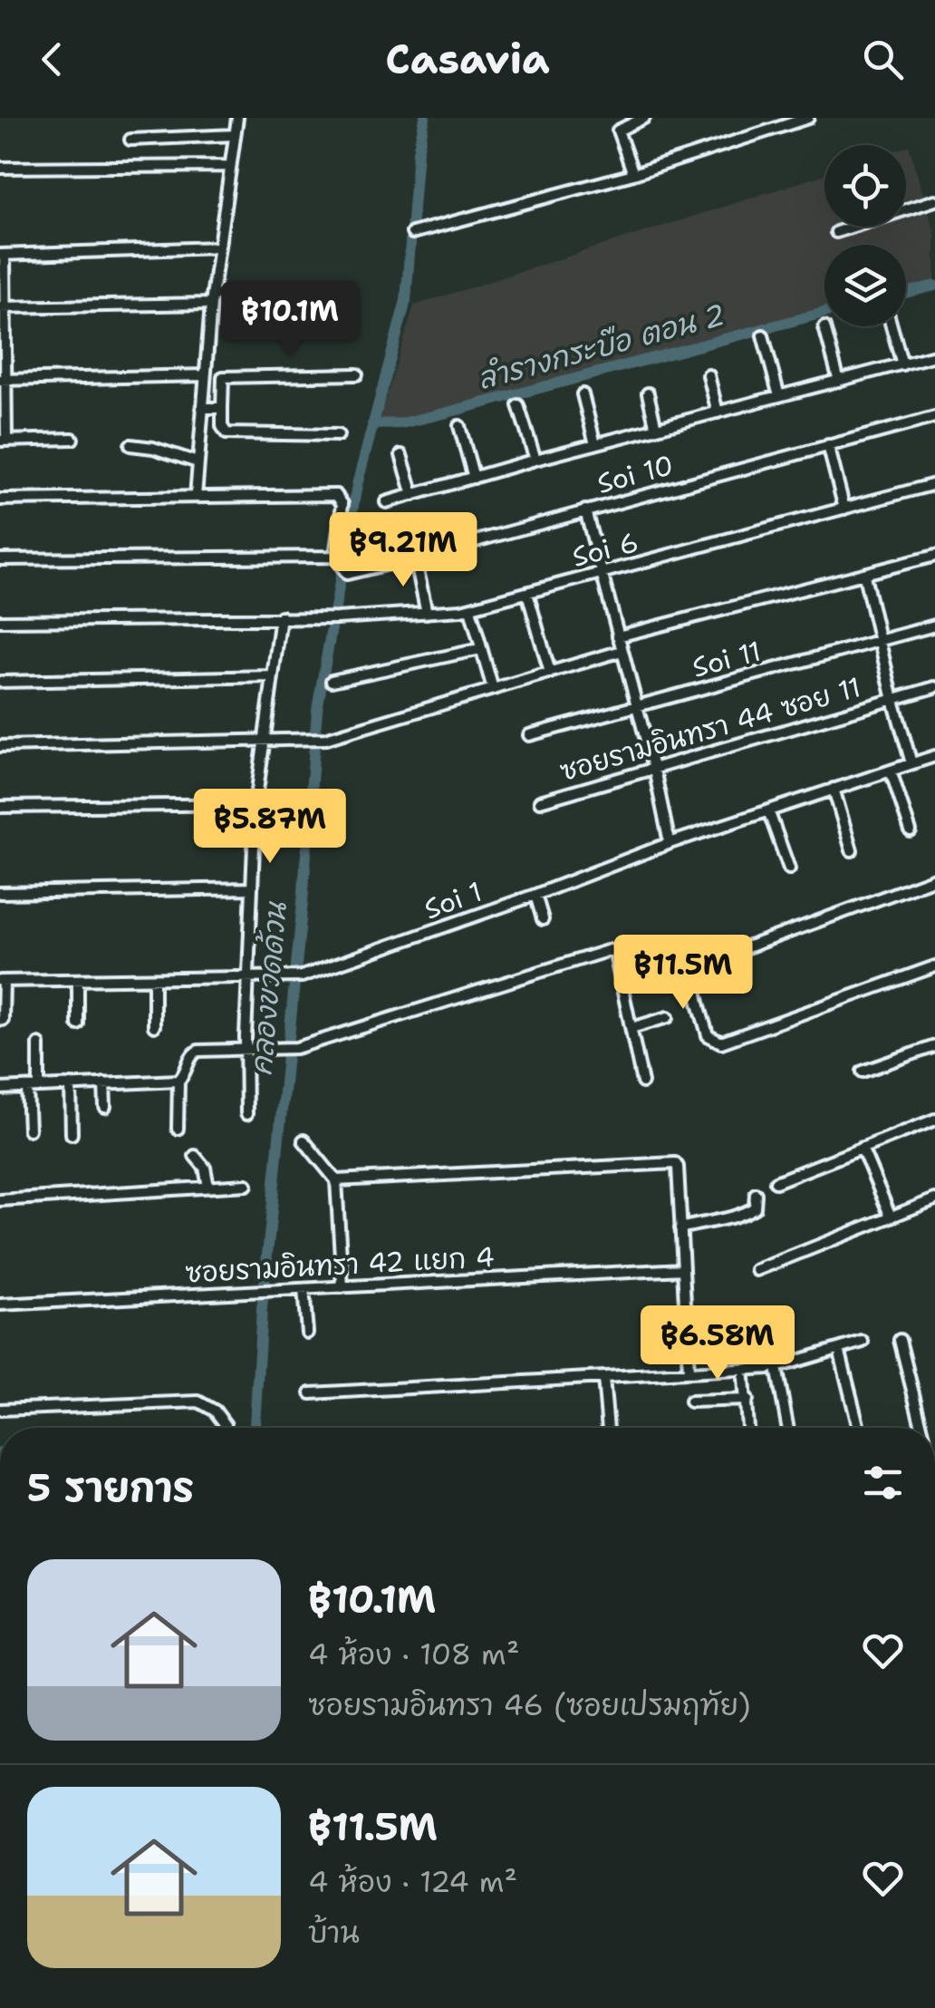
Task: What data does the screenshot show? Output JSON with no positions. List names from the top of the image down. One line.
{"streets":{"street":["Soi 10","Soi 6","Soi 11","ซอยรามอินทรา 44 ซอย 11","Soi 1","ซอยรามอินทรา 42 แยก 4"]},"water":["ลำรางกระบือ ตอน 2","คลองขวดด้วน"],"page":{"header":"Casavia","price":["฿10.1M","฿9.21M","฿5.87M","฿11.5M","฿6.58M"],"heading":"5 รายการ","list":[{"name":"฿10.1M","note":"4 ห้อง · 108 m² · ซอยรามอินทรา 46 (ซอยเปรมฤทัย)"},{"name":"฿11.5M","note":"4 ห้อง · 124 m² · บ้าน"}]}}
